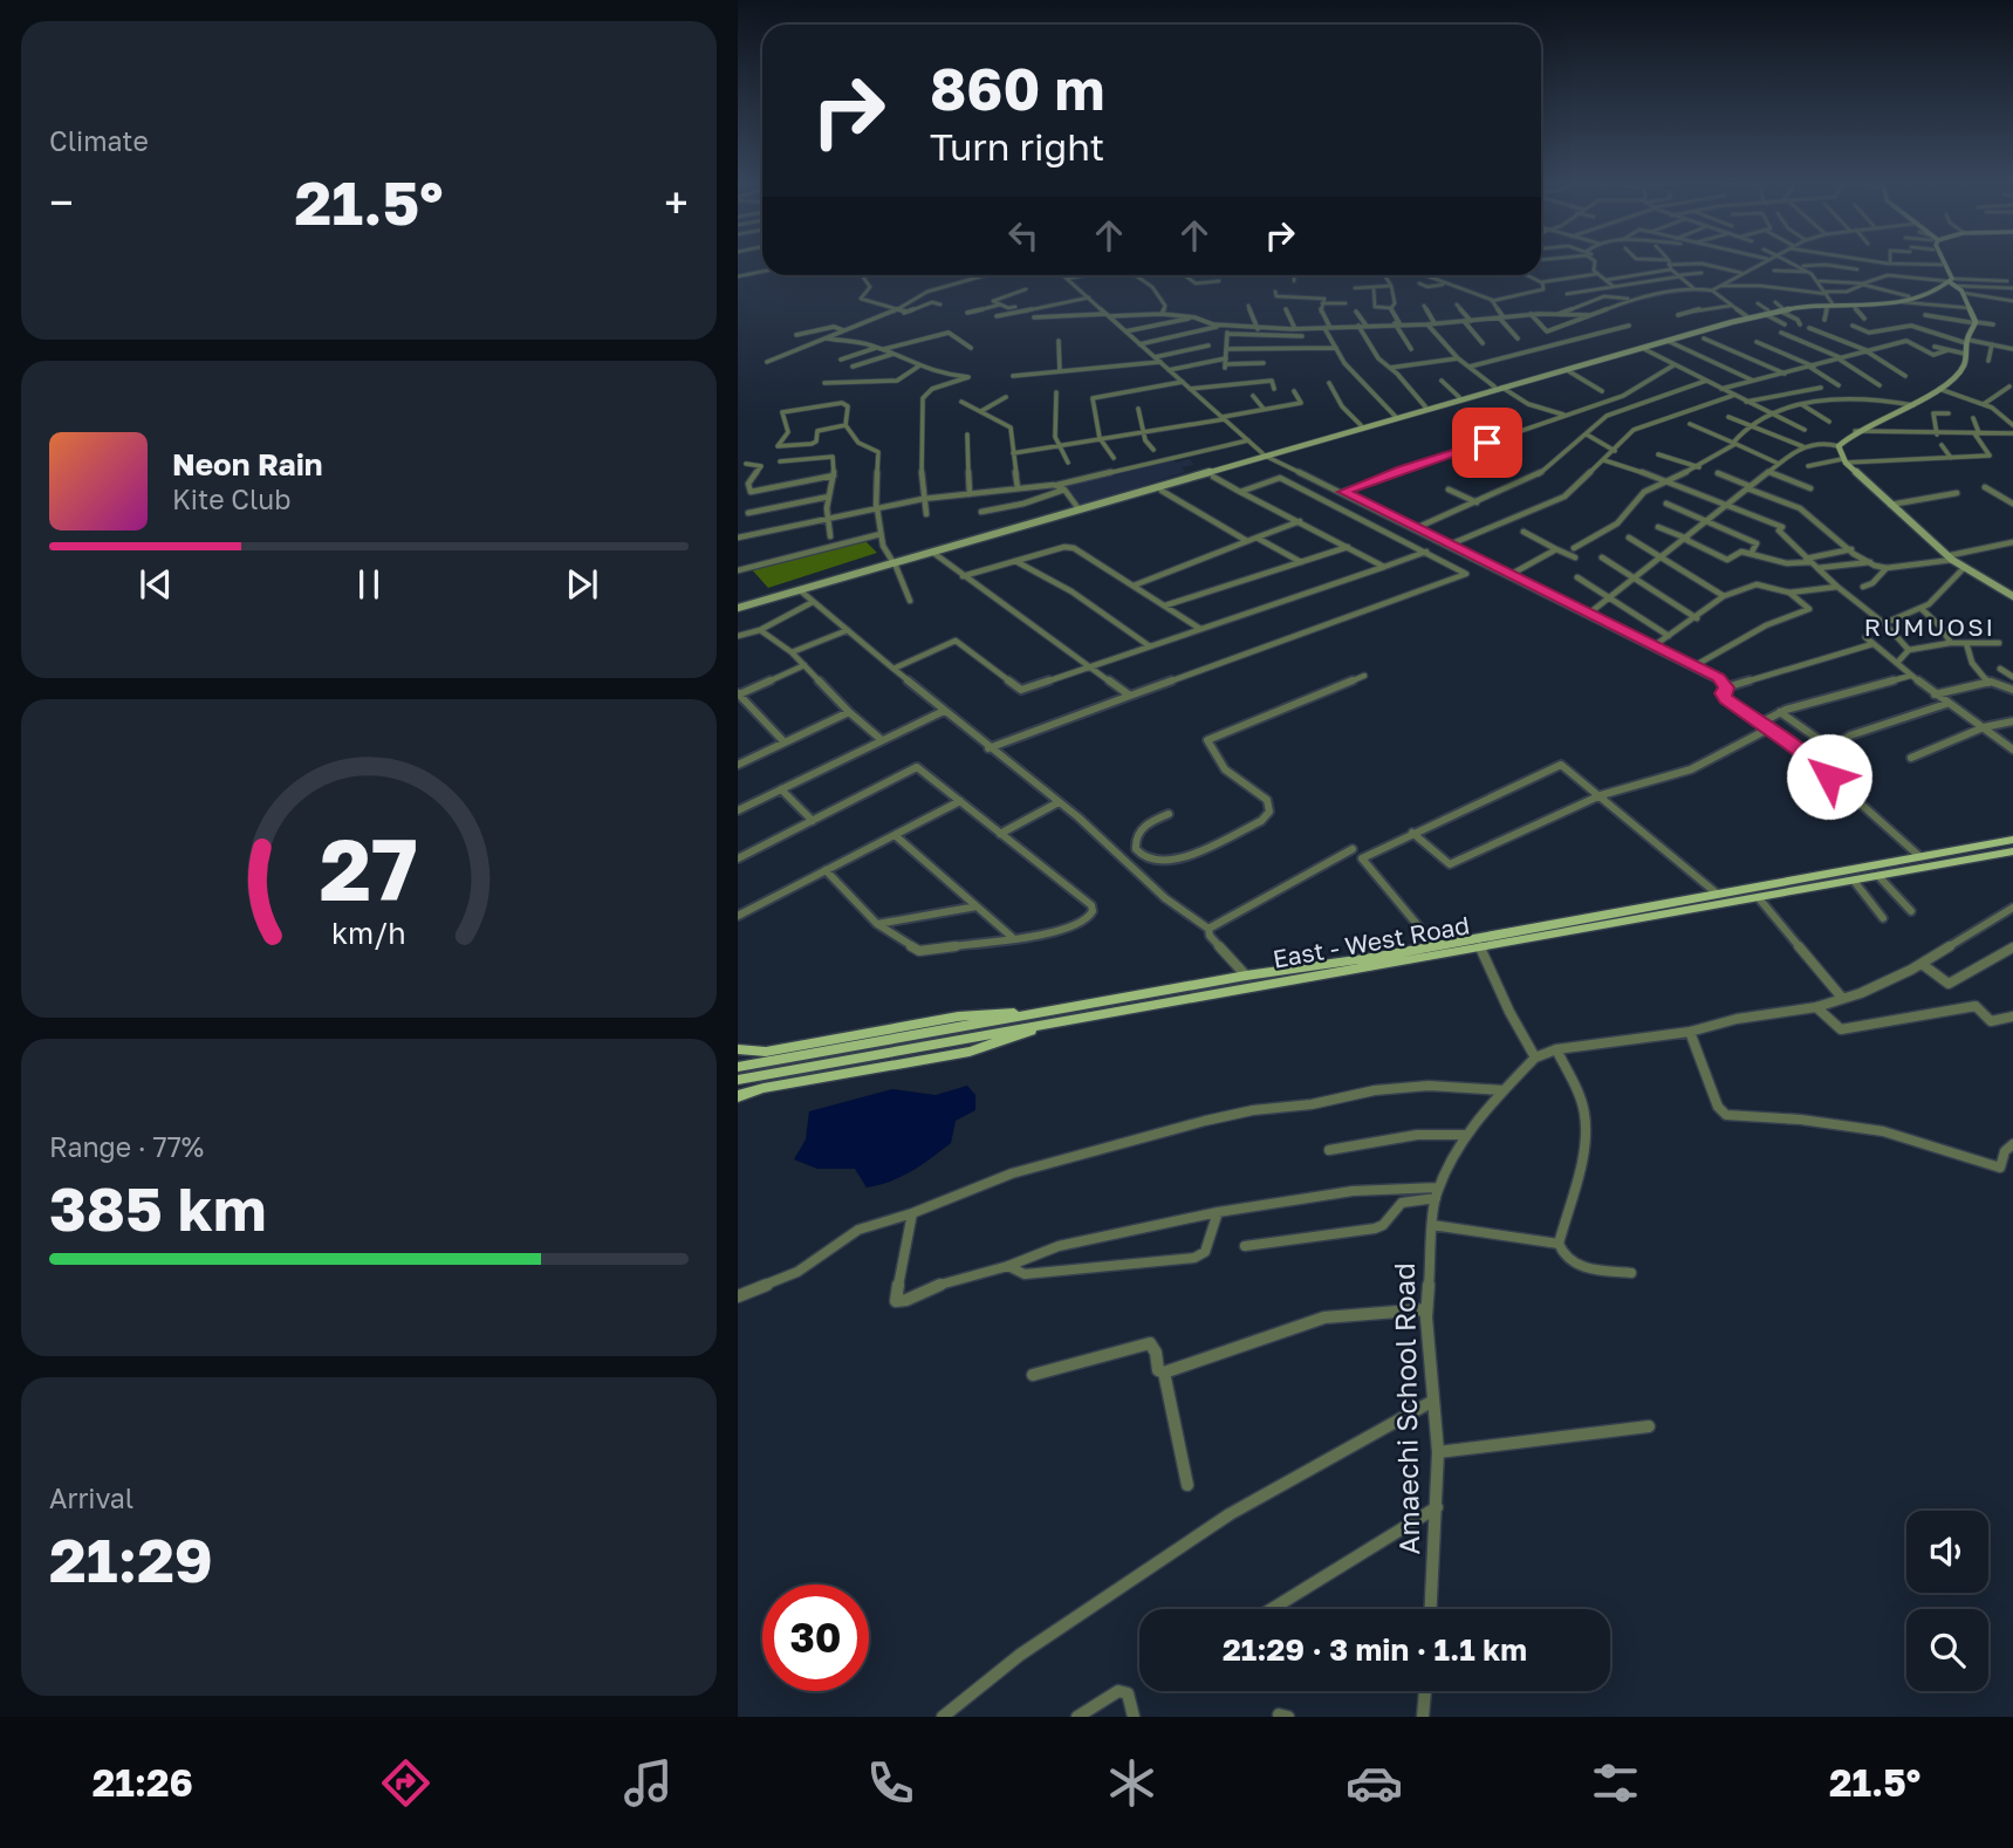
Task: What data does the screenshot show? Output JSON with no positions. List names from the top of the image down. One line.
{"streets":{"main road":["East - West Road"],"street":["Amaechi School Road"]},"districts":["RUMUOSI"],"page":{"tile":["Climate",["Range · 77%","385 km"],["Arrival","21:29"]],"turn":["860 m","Turn right"],"heat":["−","21.5°","+"],"song":["Neon Rain","Kite Club"],"limit":"30","trip":"21:29 · 3 min · 1.1 km","tabs":["21:26","21.5°"],"gauge":["27","km/h"]}}
